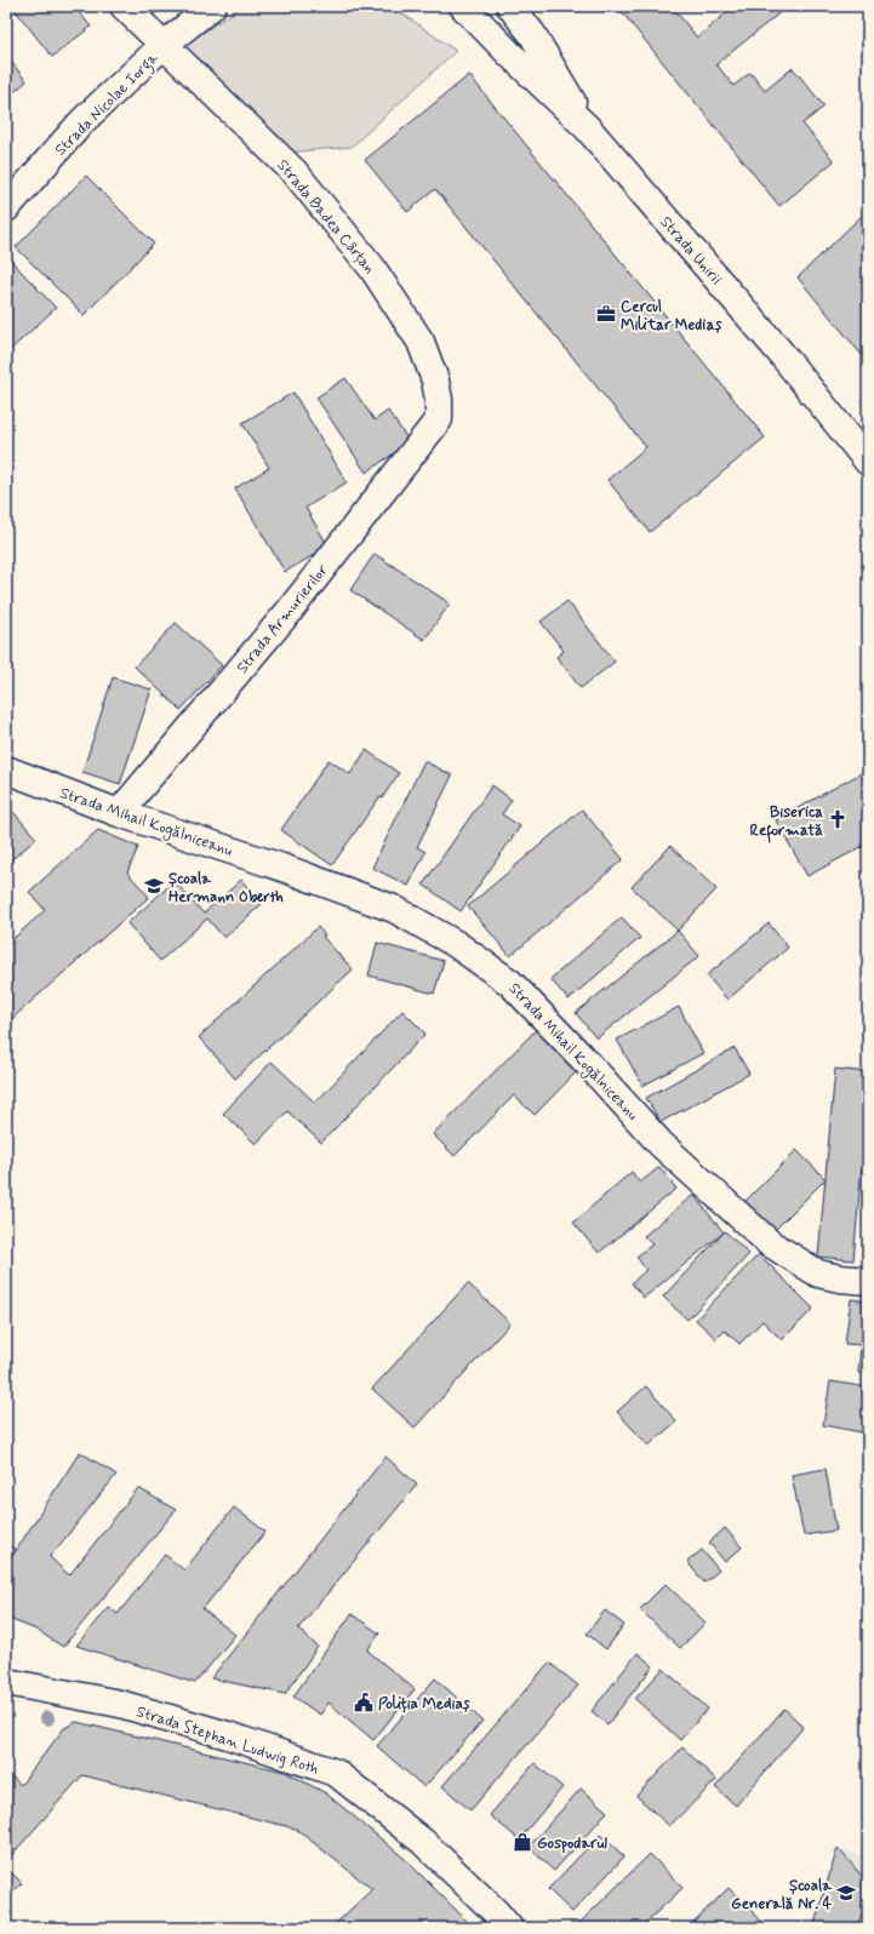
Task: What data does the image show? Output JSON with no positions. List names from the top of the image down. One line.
{"streets":{"street":["Strada Nicolae Iorga","Strada Badea Cârțan","Strada Unirii","Strada Armurierilor","Strada Mihail Kogălniceanu","Strada Stephan Ludwig Roth"]},"crossings":[["Strada Nicolae Iorga","Strada Badea Cârțan"],["Strada Badea Cârțan","Strada Armurierilor"],["Strada Armurierilor","Strada Mihail Kogălniceanu"]],"places":{"office":["Cercul Militar Mediaș"],"church":["Biserica Reformată"],"school or university":["Școala Hermann Oberth","Școala Generală Nr. 4"],"public building":["Poliția Mediaș"],"shop":["Gospodarul"]}}
